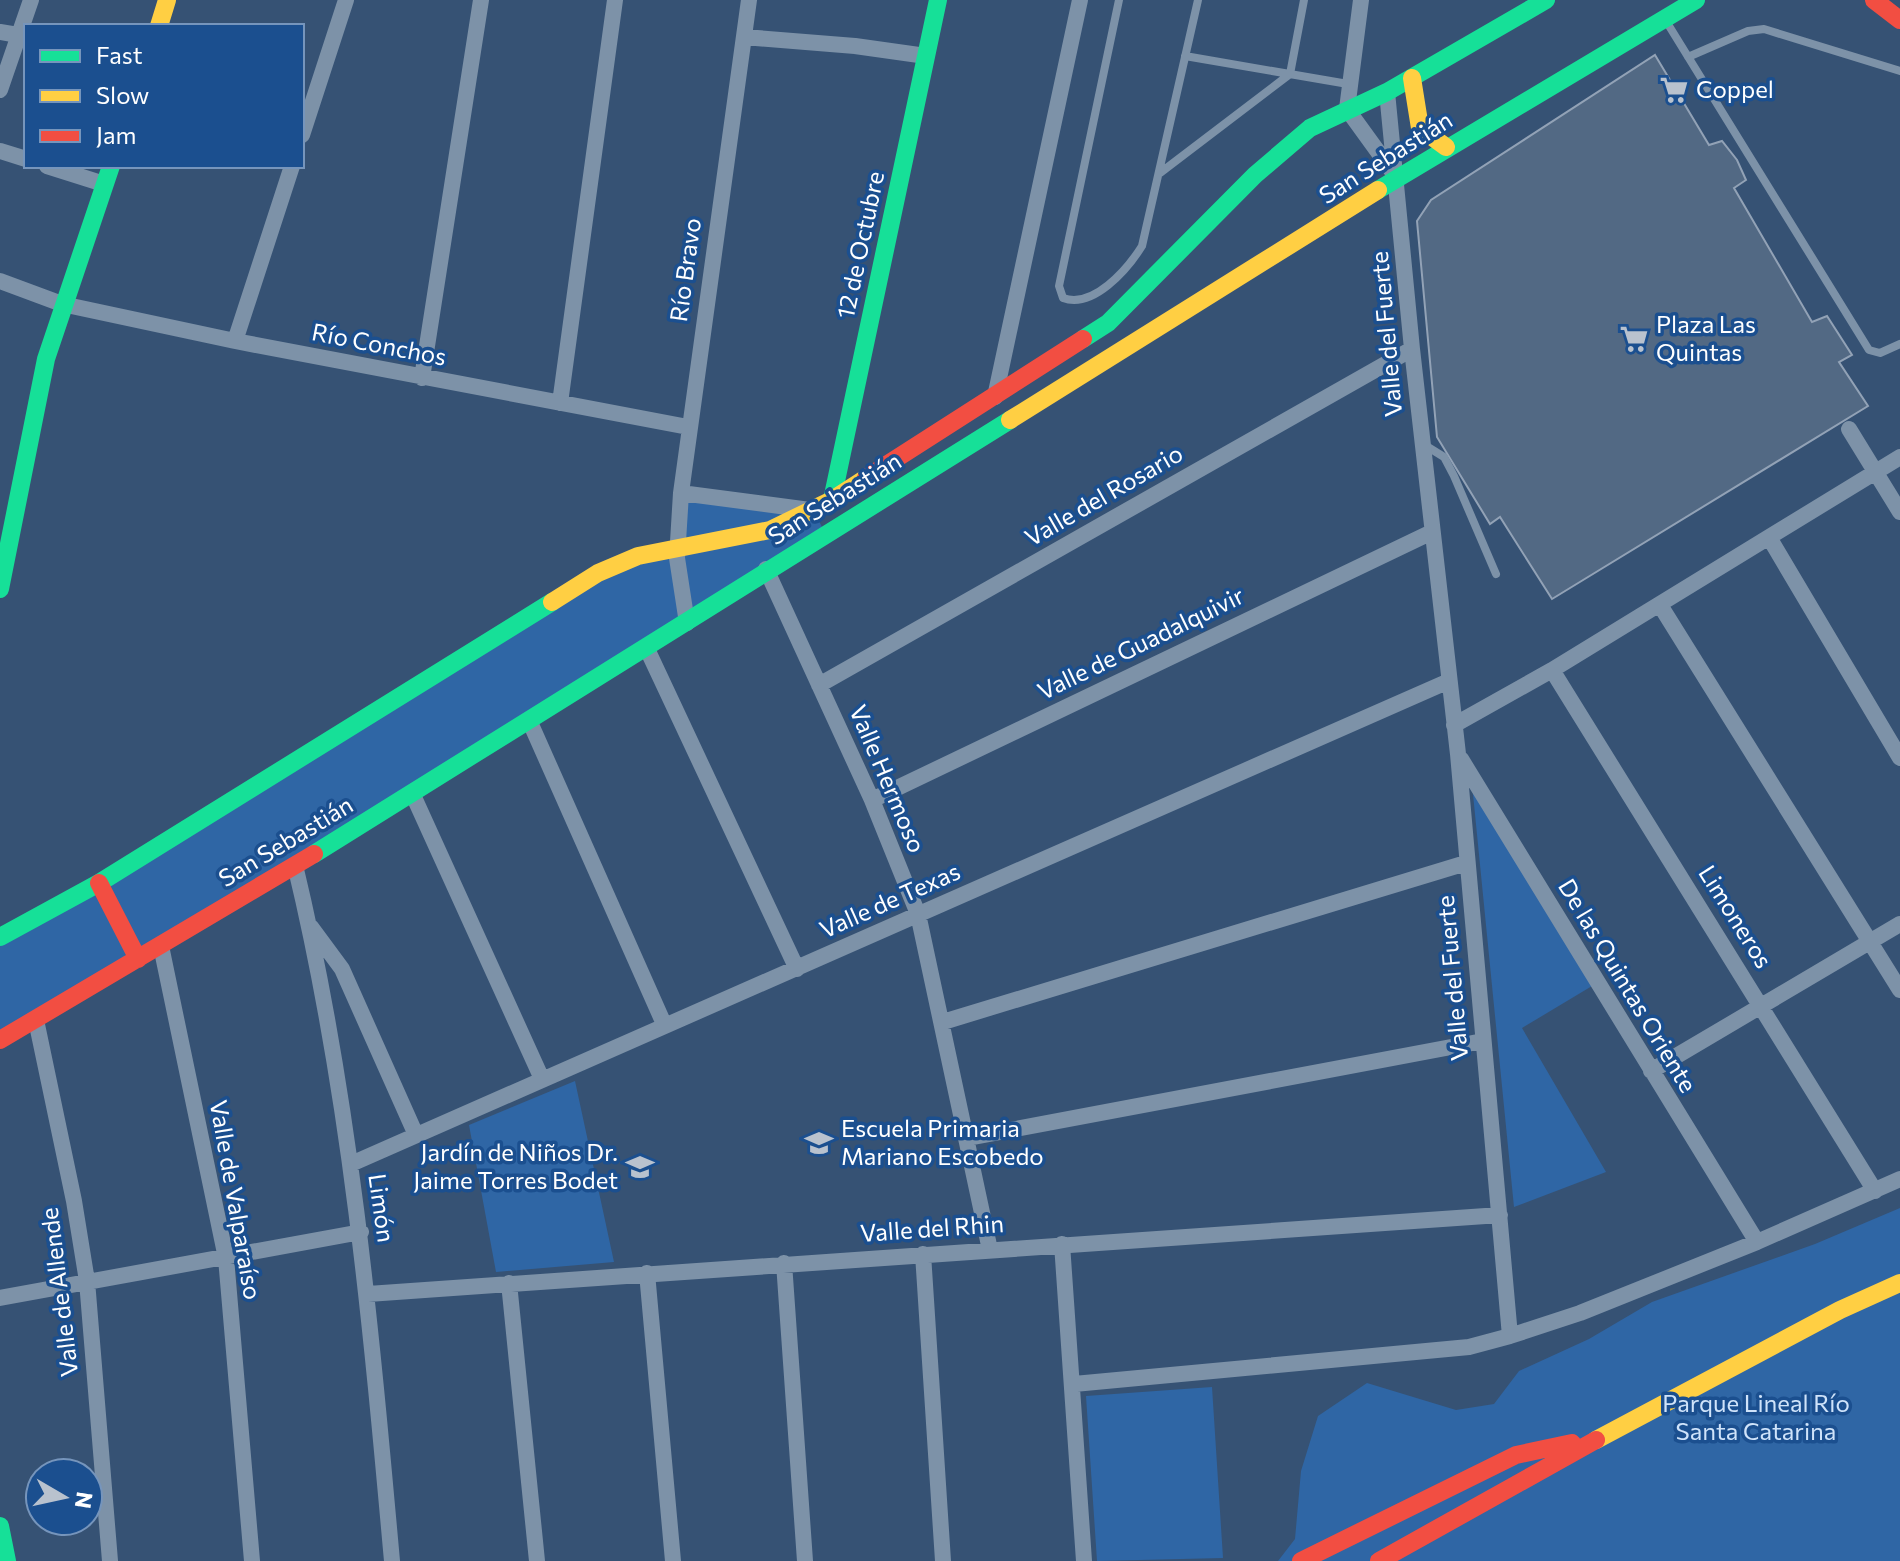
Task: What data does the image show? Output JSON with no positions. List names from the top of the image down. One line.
{"streets":{"main road":["San Sebastián","12 de Octubre"],"street":["Río Bravo","Valle del Fuerte","Río Conchos","Valle del Rosario","Valle de Guadalquivir","Valle Hermoso","Valle de Texas","Limoneros","De las Quintas Oriente","Valle de Valparaíso","Limón","Valle del Rhin","Valle de Allende"]},"crossings":[["San Sebastián","12 de Octubre"],["San Sebastián","Río Bravo"],["San Sebastián","Valle del Fuerte"],["San Sebastián","Valle Hermoso"],["San Sebastián","Valle de Valparaíso"],["San Sebastián","Limón"],["San Sebastián","Valle de Allende"],["Río Bravo","Río Conchos"],["Valle del Fuerte","Valle del Rosario"],["Valle del Fuerte","Valle de Guadalquivir"],["Valle del Fuerte","Valle de Texas"],["Valle del Fuerte","De las Quintas Oriente"],["Valle del Fuerte","Valle del Rhin"],["Valle del Rosario","Valle Hermoso"],["Valle de Guadalquivir","Valle Hermoso"],["Valle Hermoso","Valle de Texas"],["Valle Hermoso","Valle del Rhin"],["Valle de Texas","Limón"],["Limón","Valle del Rhin"]],"parks":["Parque Lineal Río Santa Catarina"],"places":{"supermarket":["Coppel","Plaza Las Quintas"],"school or university":["Escuela Primaria Mariano Escobedo","Jardín de Niños Dr. Jaime Torres Bodet"]},"legend":["Fast","Slow","Jam"],"north":"right"}
